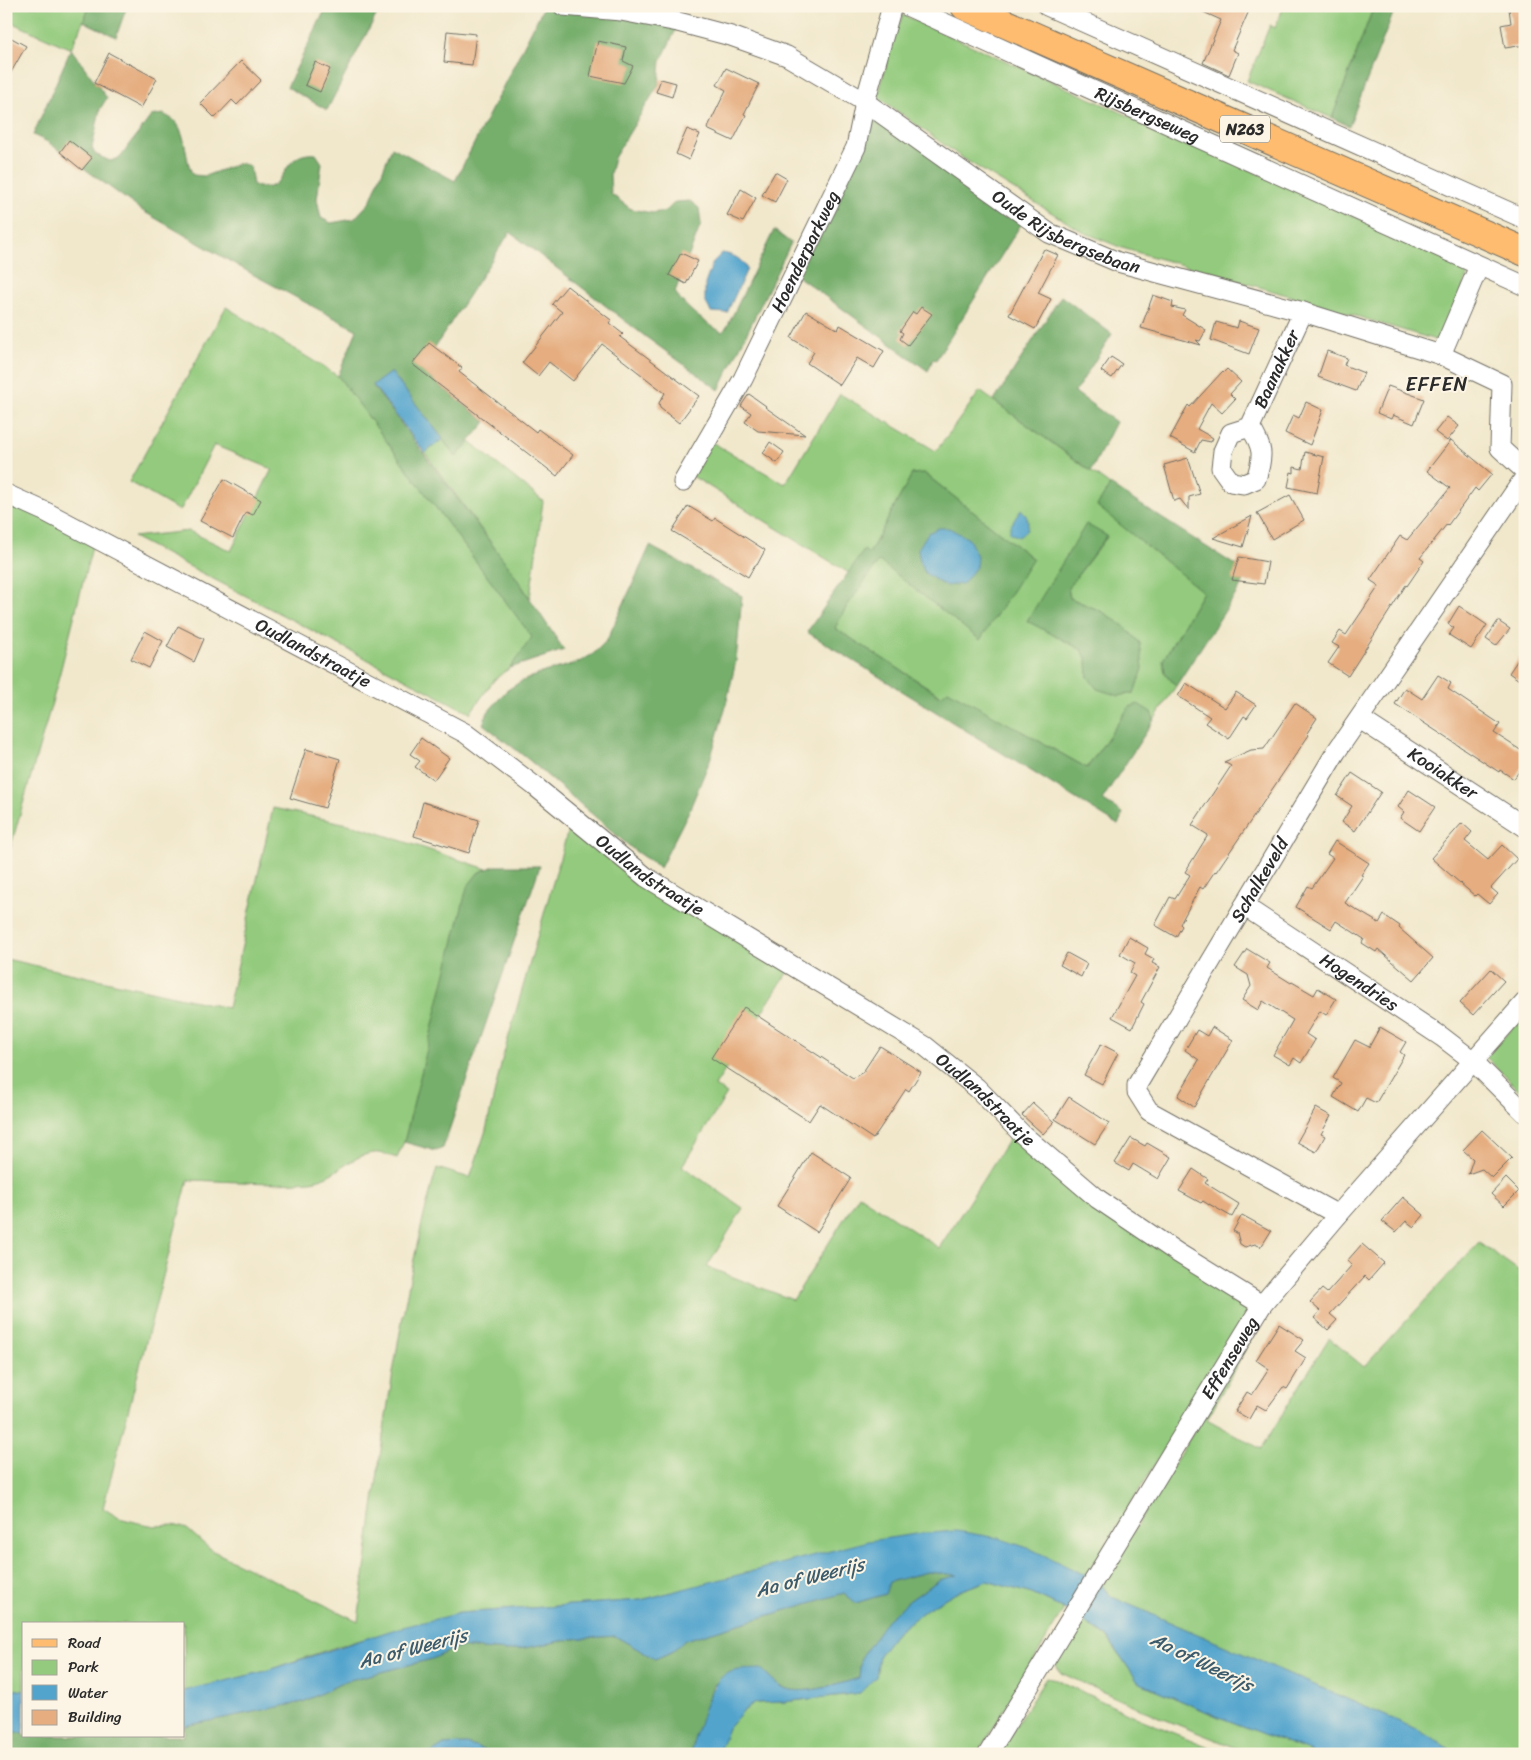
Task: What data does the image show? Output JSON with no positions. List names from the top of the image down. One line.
{"streets":{"main road":["Rijsbergseweg","N263"],"street":["Oude Rijsbergsebaan","Hoenderparkweg","Baanakker","Oudlandstraatje","Kooiakker","Schalkeveld","Hogendries","Effenseweg"]},"crossings":[["Oude Rijsbergsebaan","Hoenderparkweg"],["Oude Rijsbergsebaan","Baanakker"],["Oudlandstraatje","Effenseweg"],["Kooiakker","Schalkeveld"],["Schalkeveld","Hogendries"],["Schalkeveld","Effenseweg"],["Hogendries","Effenseweg"]],"districts":["EFFEN"],"water":["Aa of Weerijs"],"legend":["Road","Park","Water","Building"]}
